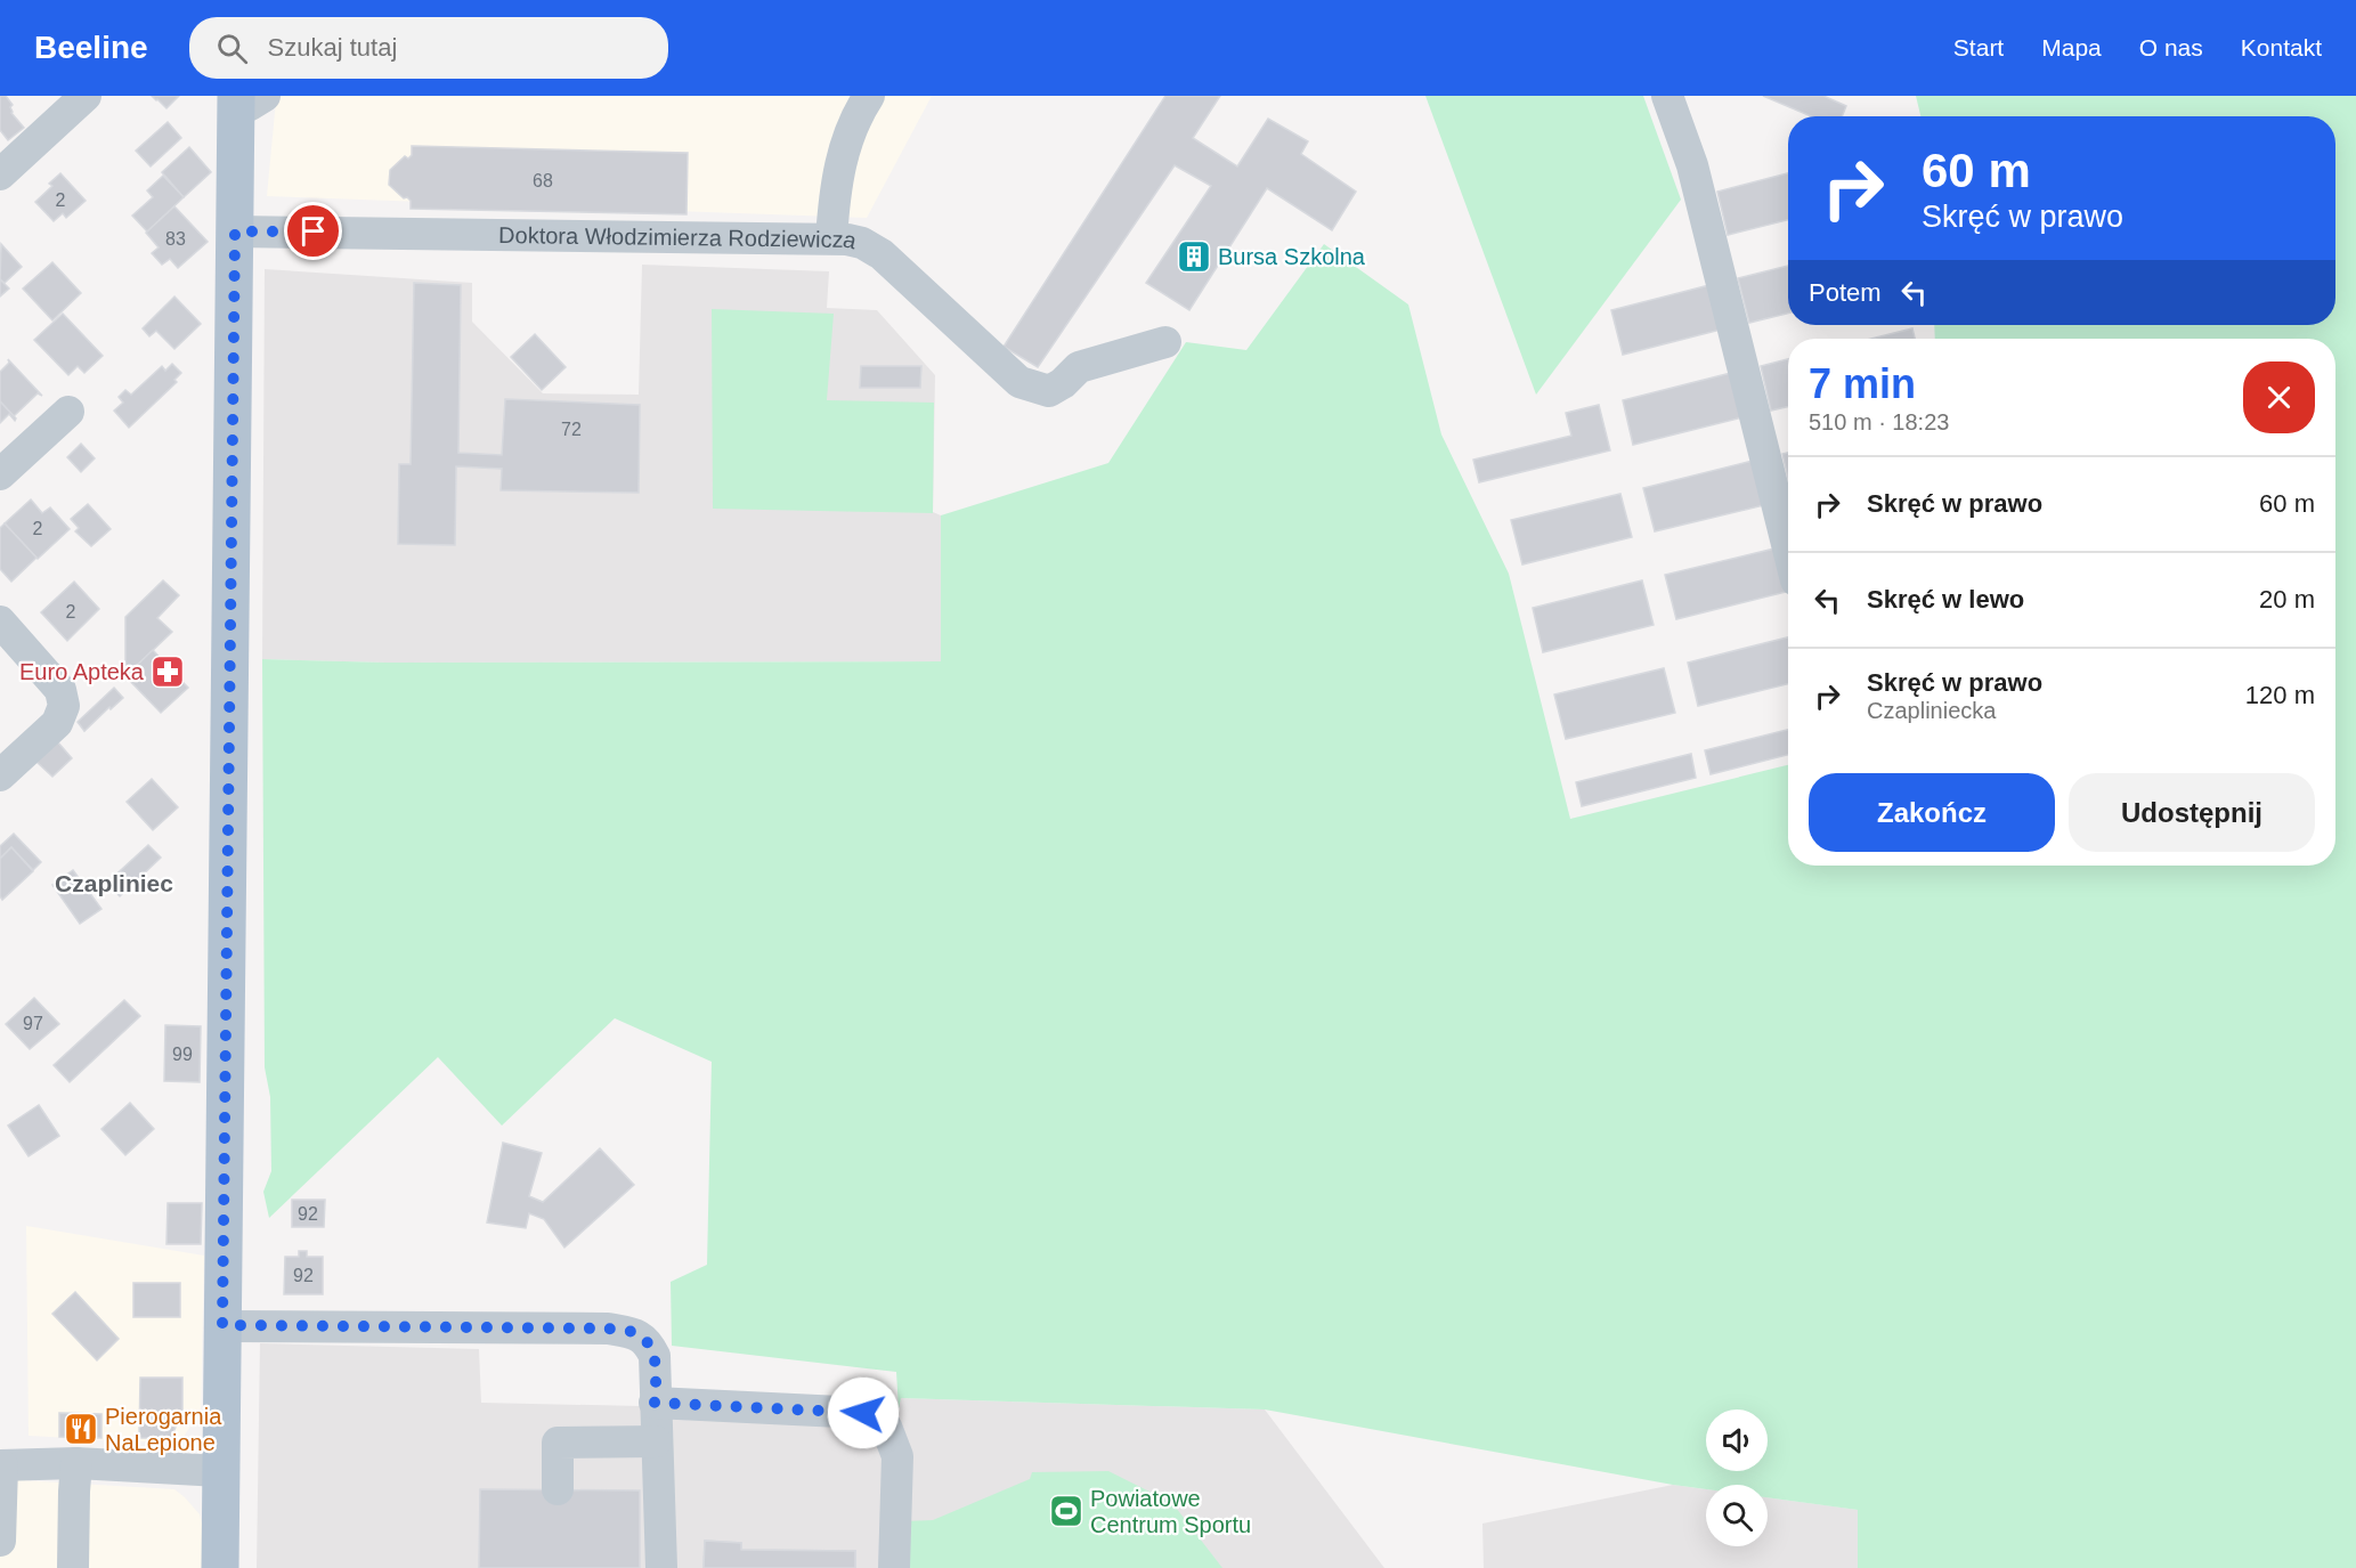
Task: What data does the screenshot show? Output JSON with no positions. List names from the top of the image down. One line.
{"streets":{"street":["Doktora Włodzimierza Rodziewicza"]},"districts":["Czapliniec"],"places":{"building":["Bursa Szkolna"],"pharmacy":["Euro Apteka"],"restaurant":["Pierogarnia NaLepione"],"sports":["Powiatowe Centrum Sportu"]},"house_numbers":["68","2","83","72","2","2","97","99","92","92"],"page":{"header":"Beeline","search":"Szukaj tutaj","nav":["Start","Mapa","O nas","Kontakt"],"turn":["60 m","Skręć w prawo"],"then":"Potem","heading":["7 min","510 m · 18:23"],"list":[{"name":"Skręć w prawo","value":"60 m"},{"name":"Skręć w lewo","value":"20 m"},{"name":"Skręć w prawo","note":"Czapliniecka","value":"120 m"}],"buttons":["Zakończ","Udostępnij"]}}
